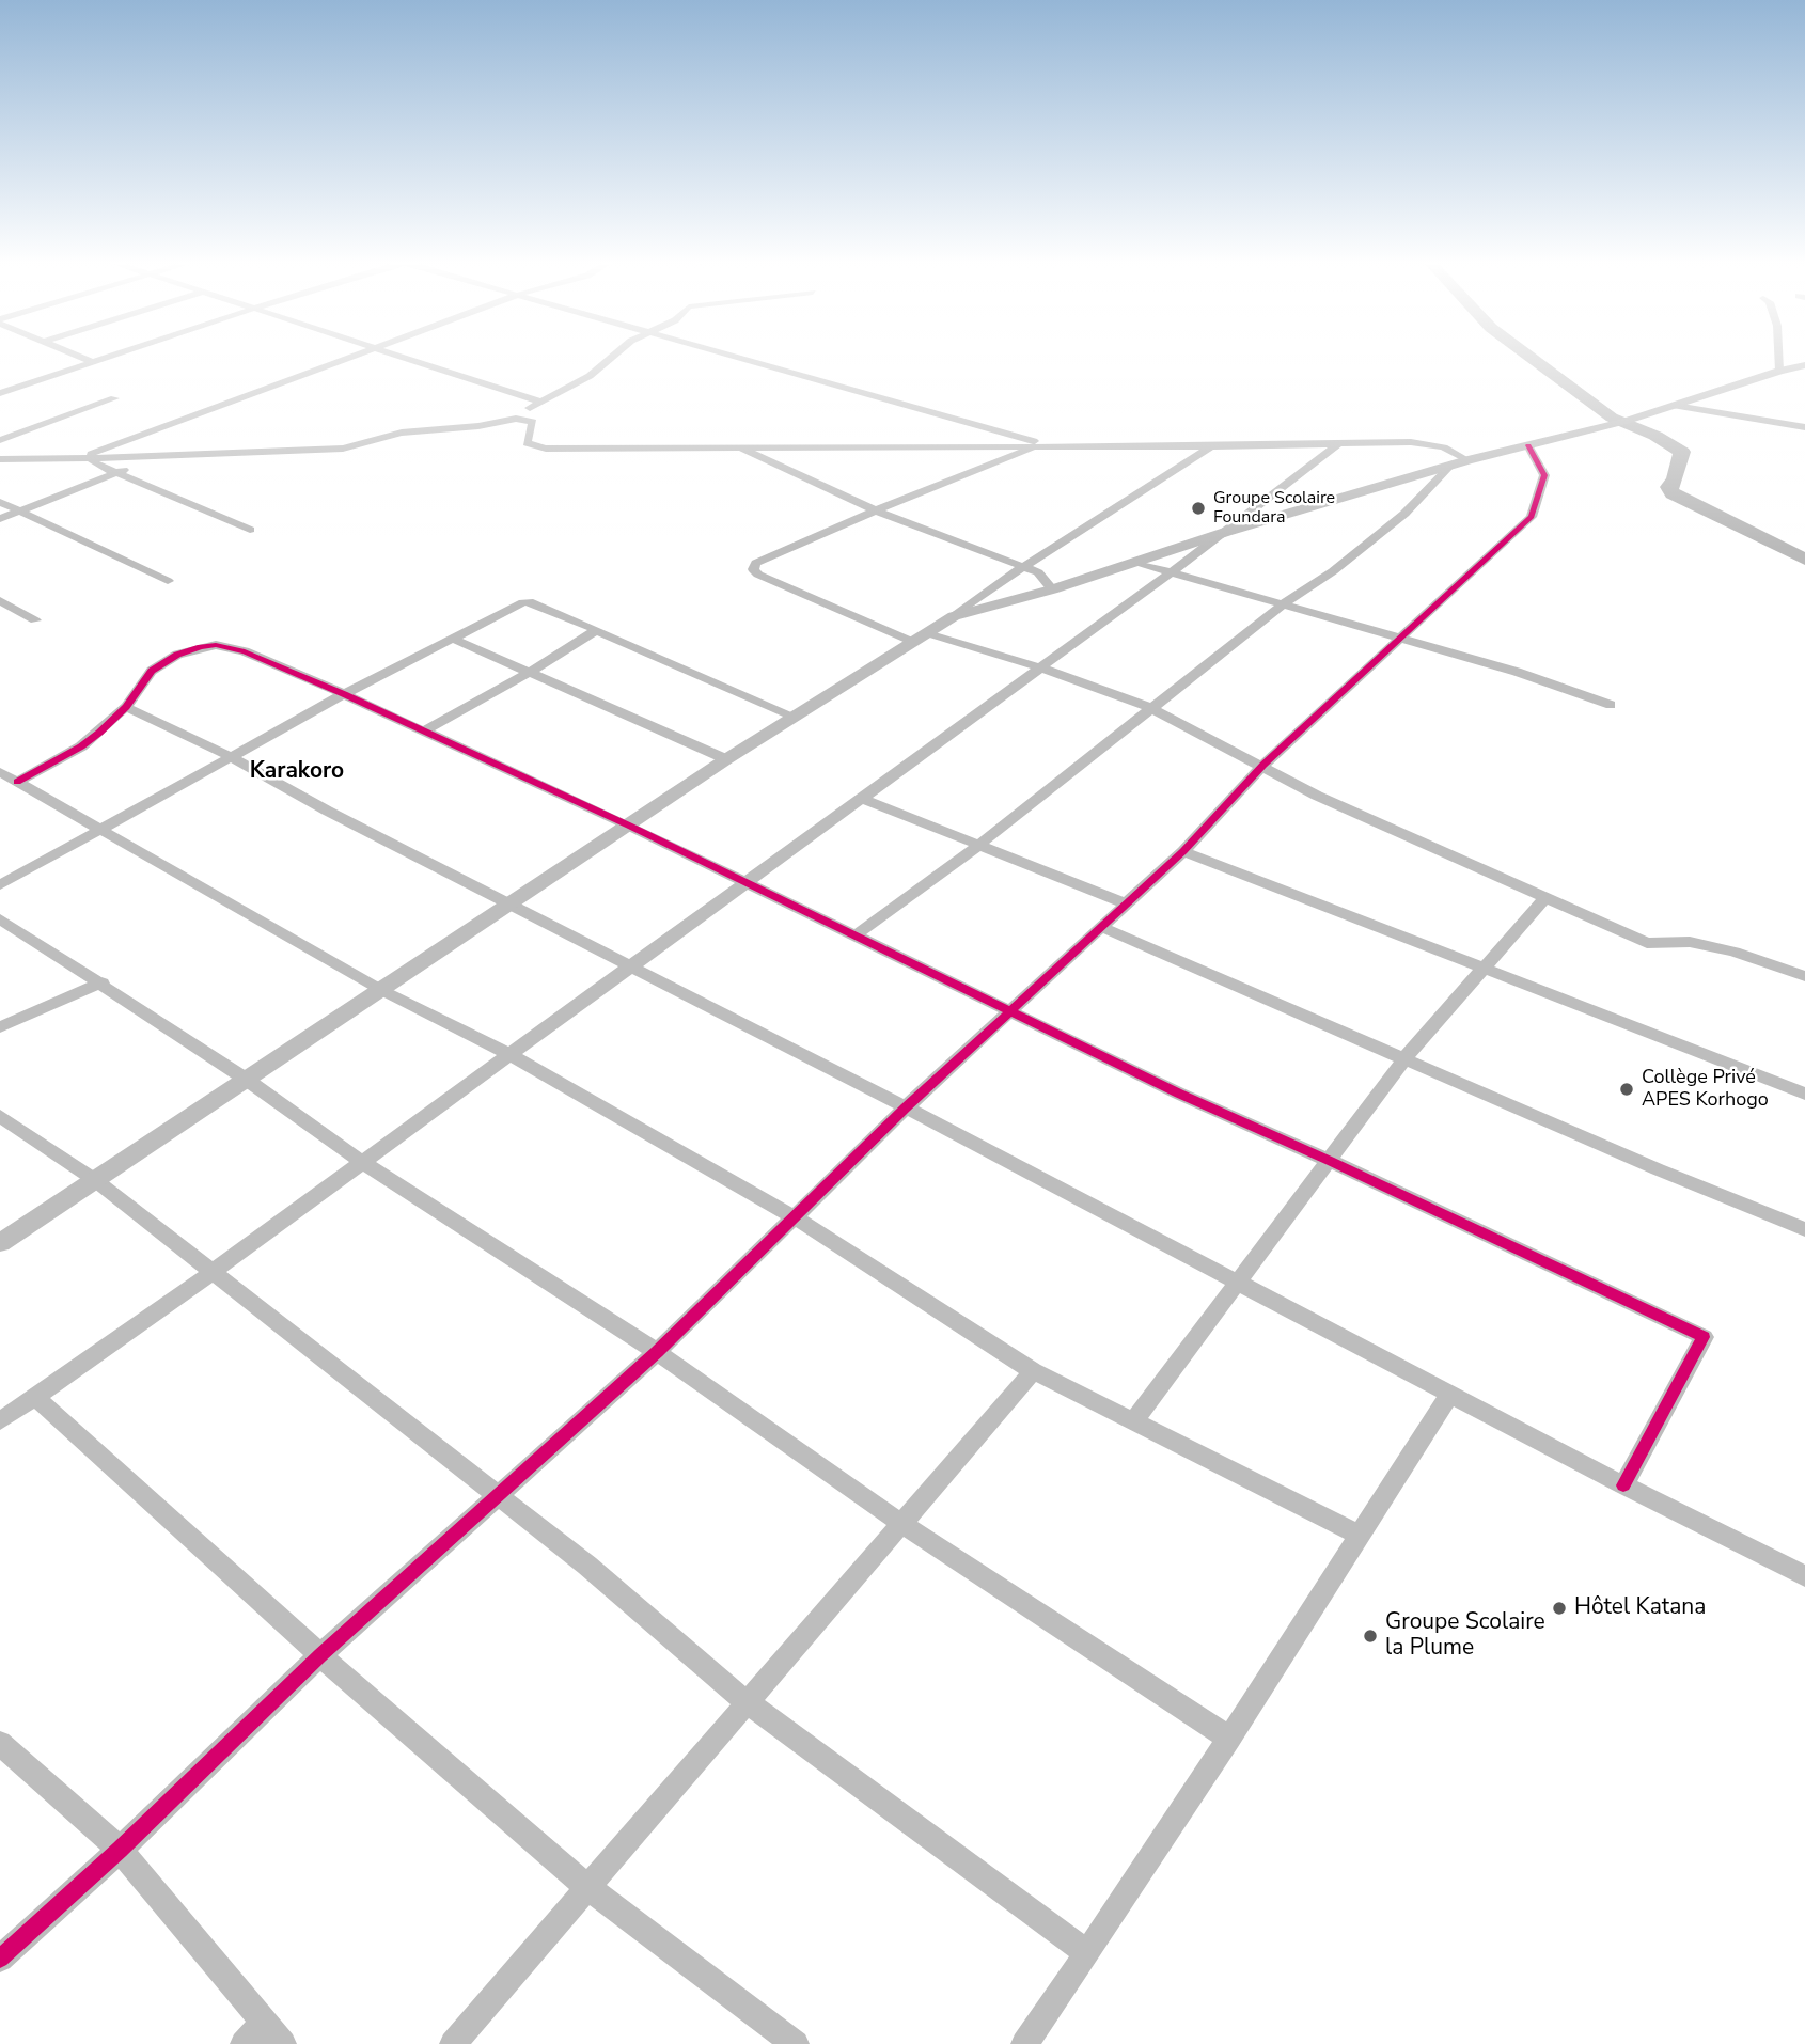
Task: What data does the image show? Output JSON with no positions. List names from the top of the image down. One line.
{"districts":["Karakoro"],"places":["Groupe Scolaire Foundara","Collège Privé APES Korhogo","Hôtel Katana","Groupe Scolaire la Plume"]}
